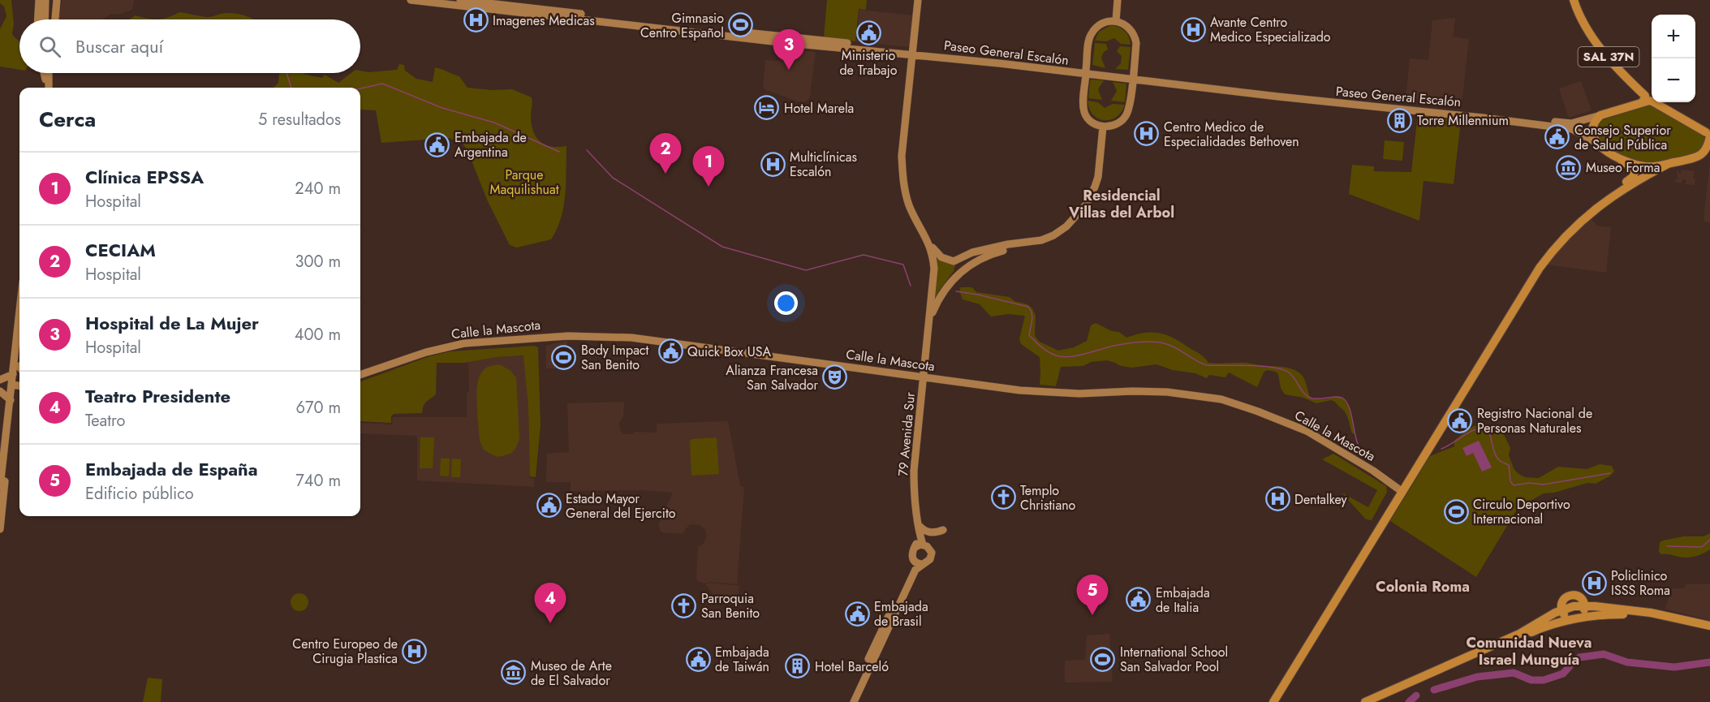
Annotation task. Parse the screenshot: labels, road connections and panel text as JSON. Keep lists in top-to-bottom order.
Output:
{
  "streets": {
    "highway": ["SAL 37N"],
    "main road": ["Paseo General Escalón", "Calle la Mascota", "79 Avenida Sur"]
  },
  "crossings": [
    ["Paseo General Escalón", "79 Avenida Sur"],
    ["Calle la Mascota", "79 Avenida Sur"]
  ],
  "districts": ["Residencial Villas del Arbol", "Colonia Roma", "Comunidad Nueva Israel Munguía"],
  "parks": ["Parque Maquilishuat"],
  "places": {
    "hospital": [
      "Imagenes Medicas",
      "Avante Centro Medico Especializado",
      "Centro Medico de Especialidades Bethoven",
      "Multiclínicas Escalón",
      "Dentalkey",
      "Policlinico ISSS Roma",
      "Centro Europeo de Cirugia Plastica"
    ],
    "sports": [
      "Gimnasio Centro Español",
      "Body Impact San Benito",
      "Circulo Deportivo Internacional",
      "International School San Salvador Pool"
    ],
    "public building": [
      "Ministerio de Trabajo",
      "Consejo Superior de Salud Pública",
      "Embajada de Argentina",
      "Quick Box USA",
      "Registro Nacional de Personas Naturales",
      "Estado Mayor General del Ejercito",
      "Embajada de Italia",
      "Embajada de Brasil",
      "Embajada de Taiwán"
    ],
    "hotel": ["Hotel Marela"],
    "building": ["Torre Millennium", "Hotel Barceló"],
    "museum": ["Museo Forma", "Museo de Arte de El Salvador"],
    "theatre": ["Alianza Francesa San Salvador"],
    "church": ["Templo Christiano", "Parroquia San Benito"]
  },
  "page": {
    "map_buttons": ["+", "−"],
    "search": "Buscar aquí",
    "pins": [
      "3",
      "2",
      "1",
      "5",
      "4"
    ],
    "heading": ["Cerca", "5 resultados"],
    "list": [
      {
        "mark": "1",
        "name": "Clínica EPSSA",
        "note": "Hospital",
        "value": "240 m"
      },
      {
        "mark": "2",
        "name": "CECIAM",
        "note": "Hospital",
        "value": "300 m"
      },
      {
        "mark": "3",
        "name": "Hospital de La Mujer",
        "note": "Hospital",
        "value": "400 m"
      },
      {
        "mark": "4",
        "name": "Teatro Presidente",
        "note": "Teatro",
        "value": "670 m"
      },
      {
        "mark": "5",
        "name": "Embajada de España",
        "note": "Edificio público",
        "value": "740 m"
      }
    ]
  }
}
